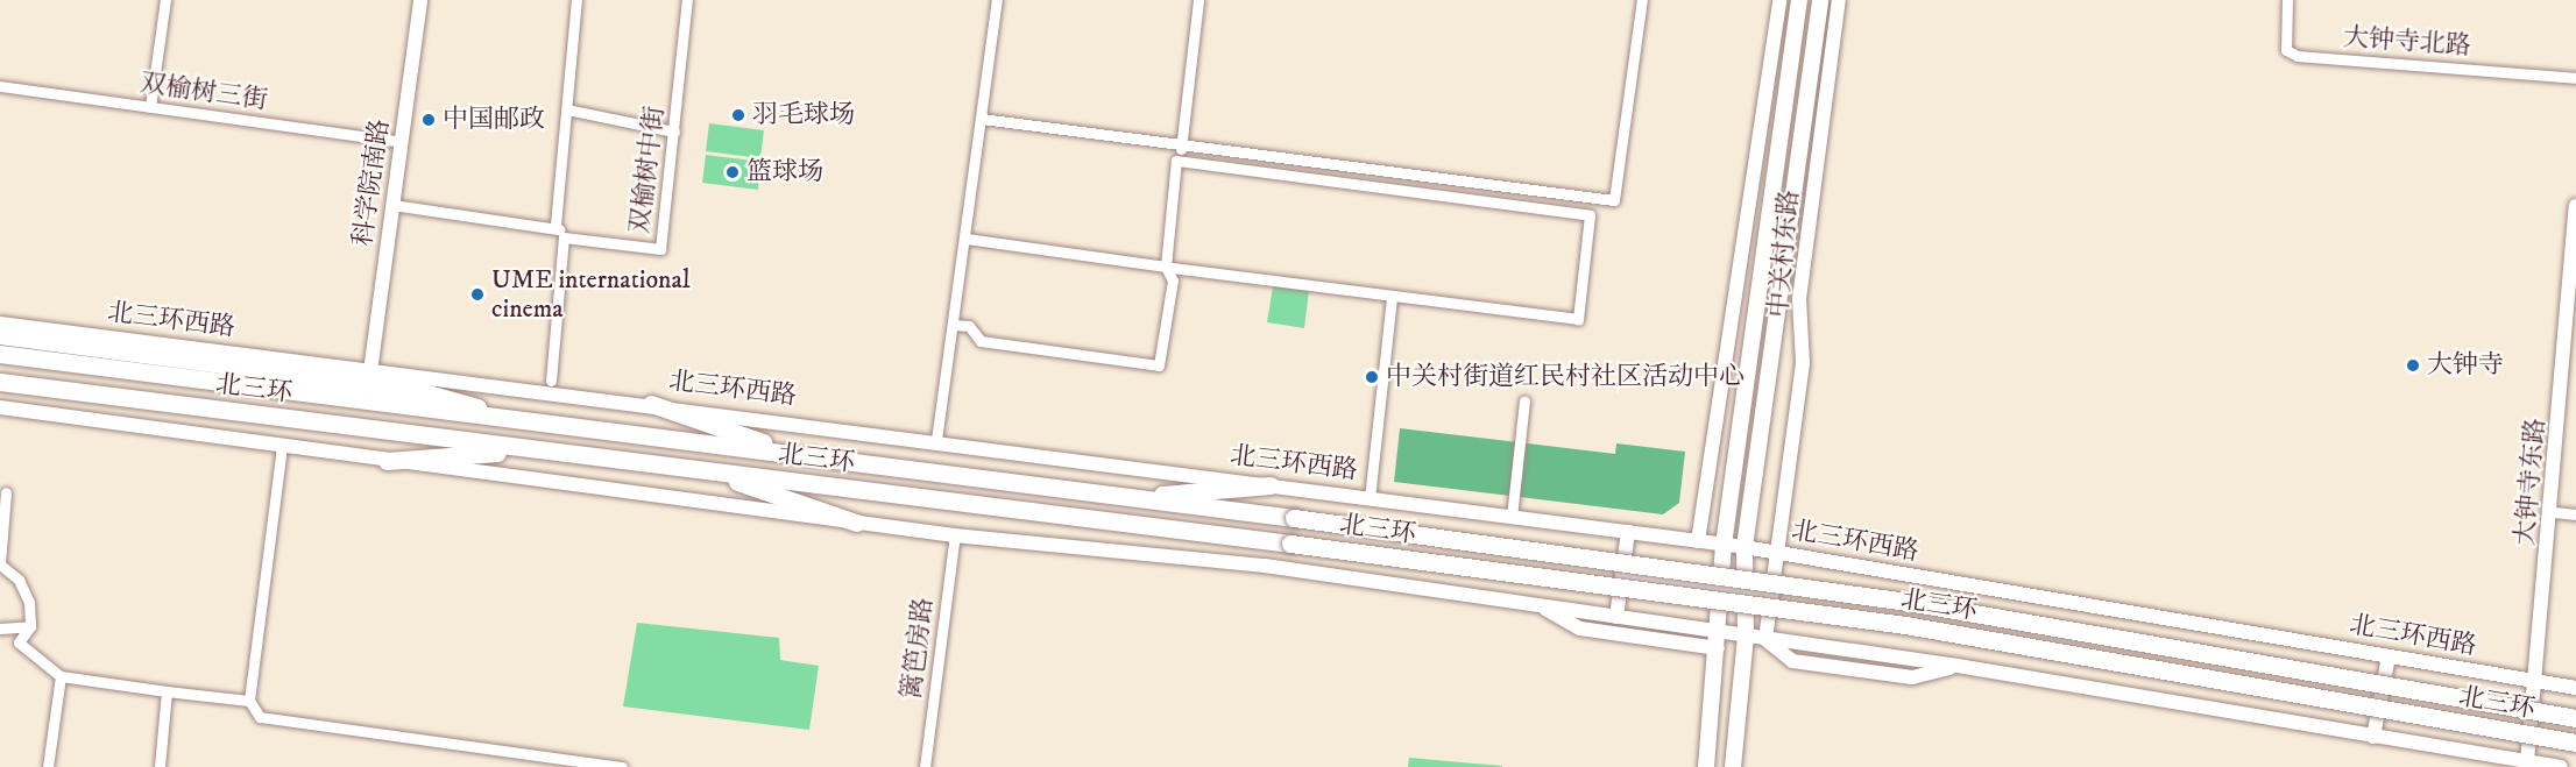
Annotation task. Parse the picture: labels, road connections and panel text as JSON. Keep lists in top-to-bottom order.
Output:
{
  "streets": {
    "highway": ["北三环"],
    "main road": ["中关村东路"],
    "street": [
      "大钟寺北路",
      "双榆树三街",
      "双榆树中街",
      "科学院南路",
      "北三环西路",
      "大钟寺东路",
      "篱笆房路"
    ]
  },
  "crossings": [
    ["双榆树三街", "科学院南路"],
    ["科学院南路", "北三环西路"],
    ["中关村东路", "北三环西路"],
    ["北三环西路", "大钟寺东路"]
  ],
  "places": [
    "羽毛球场",
    "中国邮政",
    "篮球场",
    "UME international cinema",
    "大钟寺",
    "中关村街道红民村社区活动中心"
  ]
}
